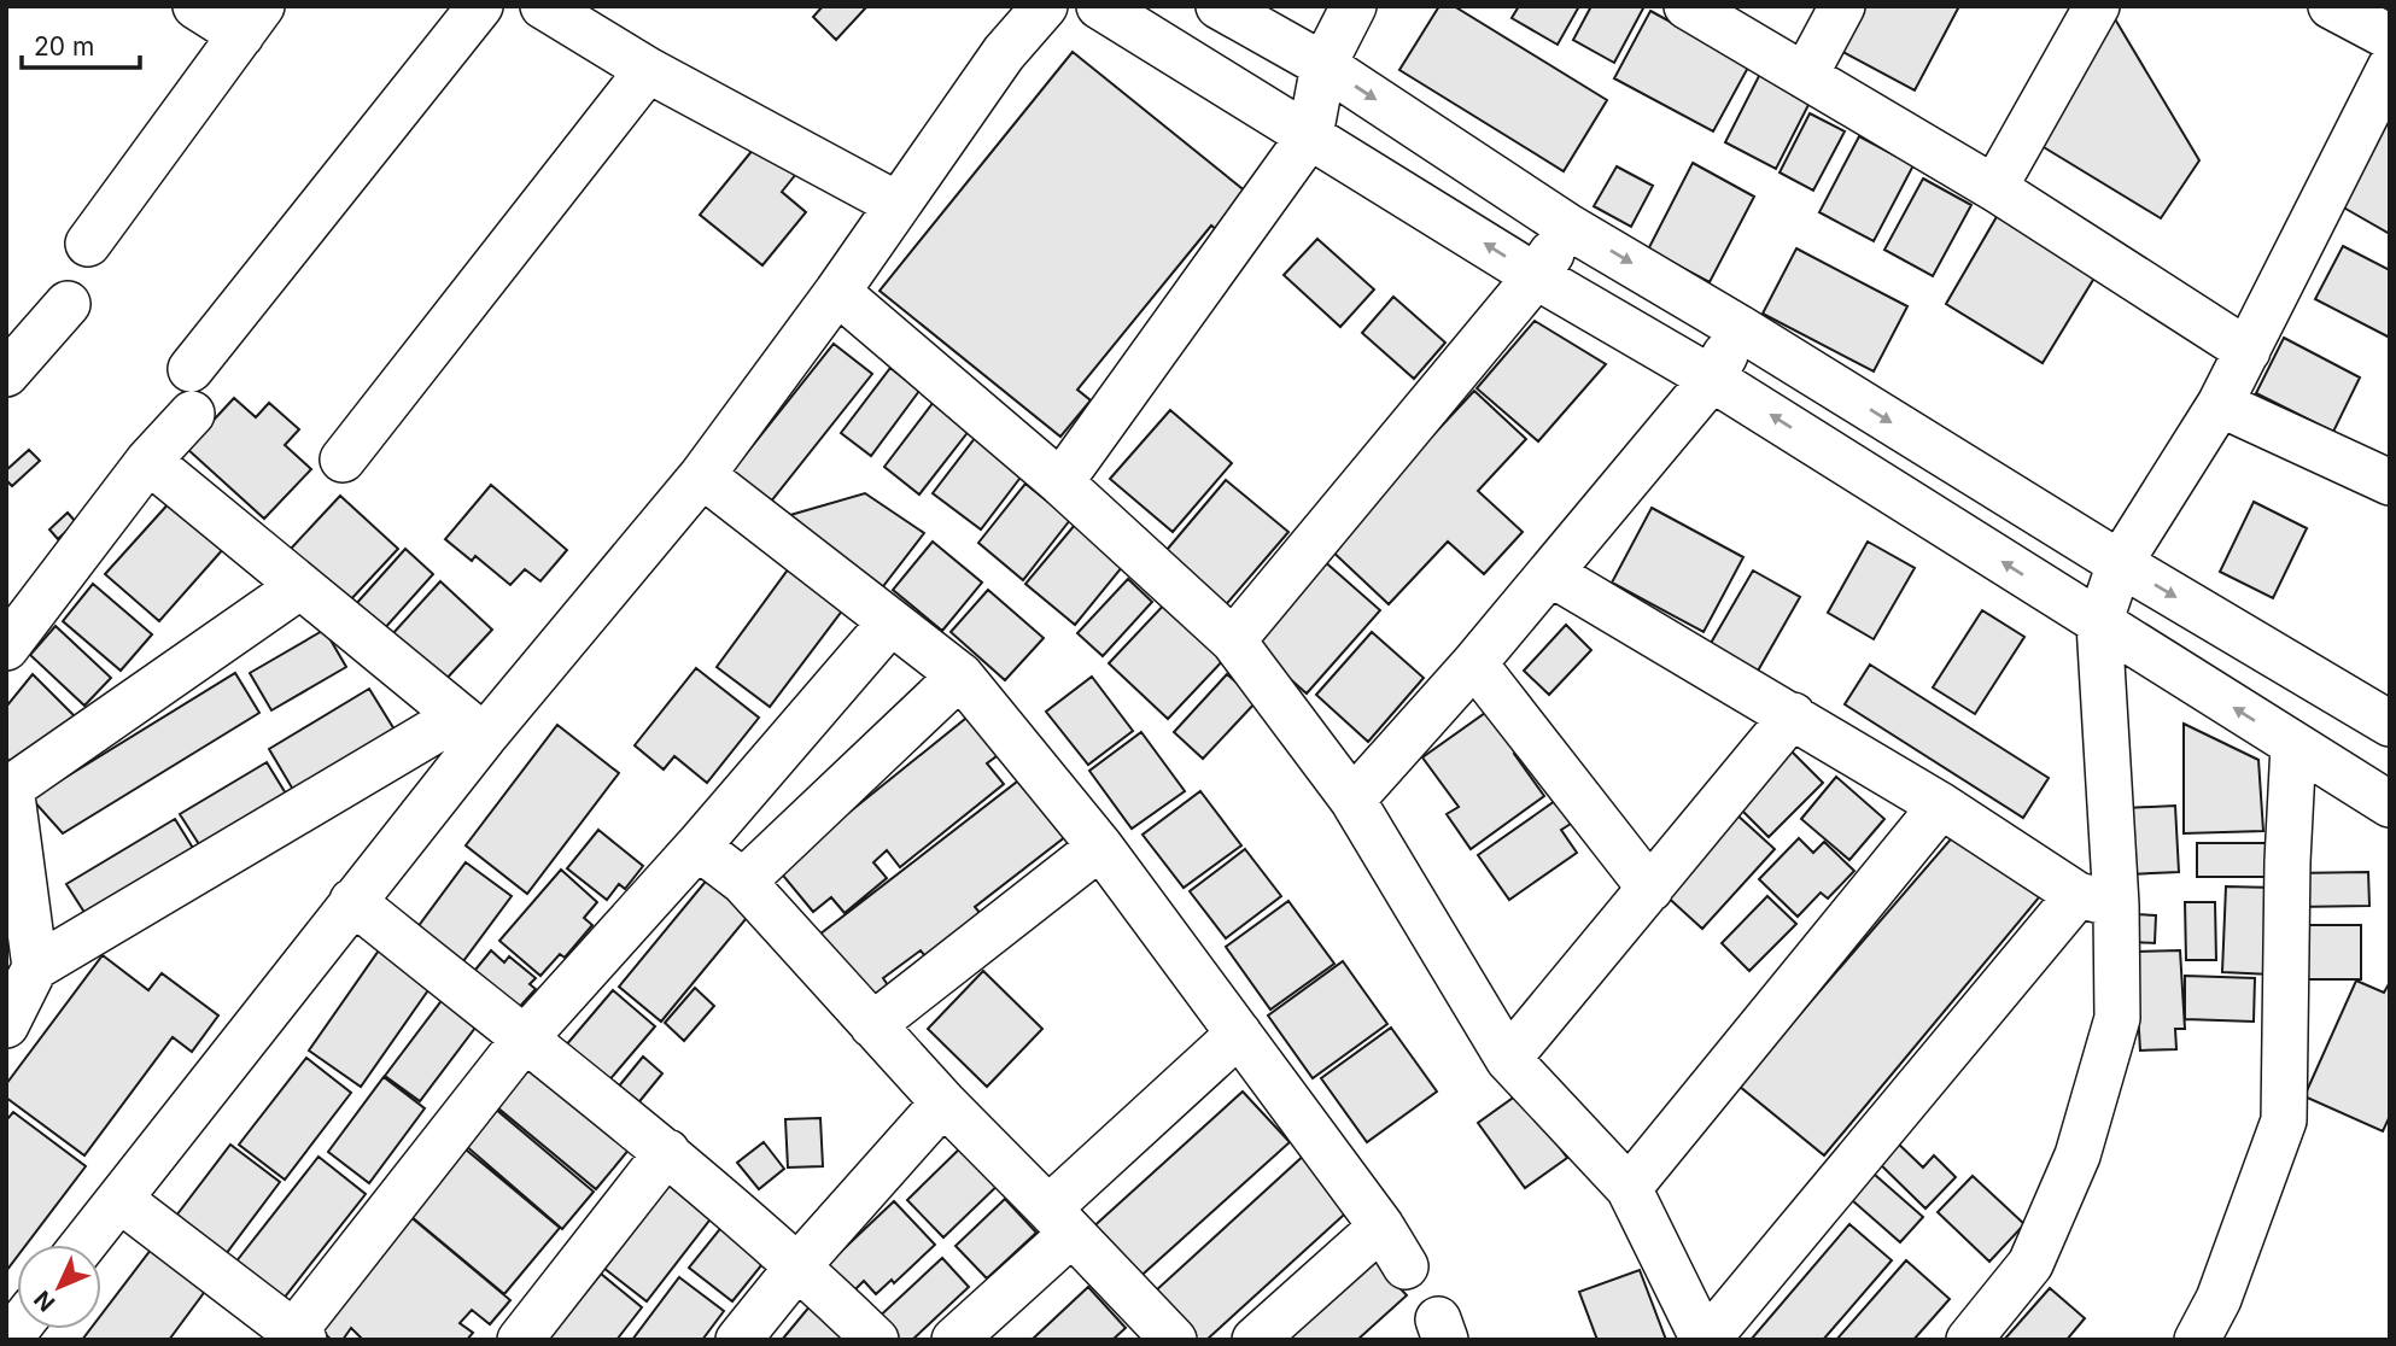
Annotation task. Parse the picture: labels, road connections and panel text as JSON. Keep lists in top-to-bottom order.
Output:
{
  "scale_bar": "20 m",
  "north": "bottom left"
}
